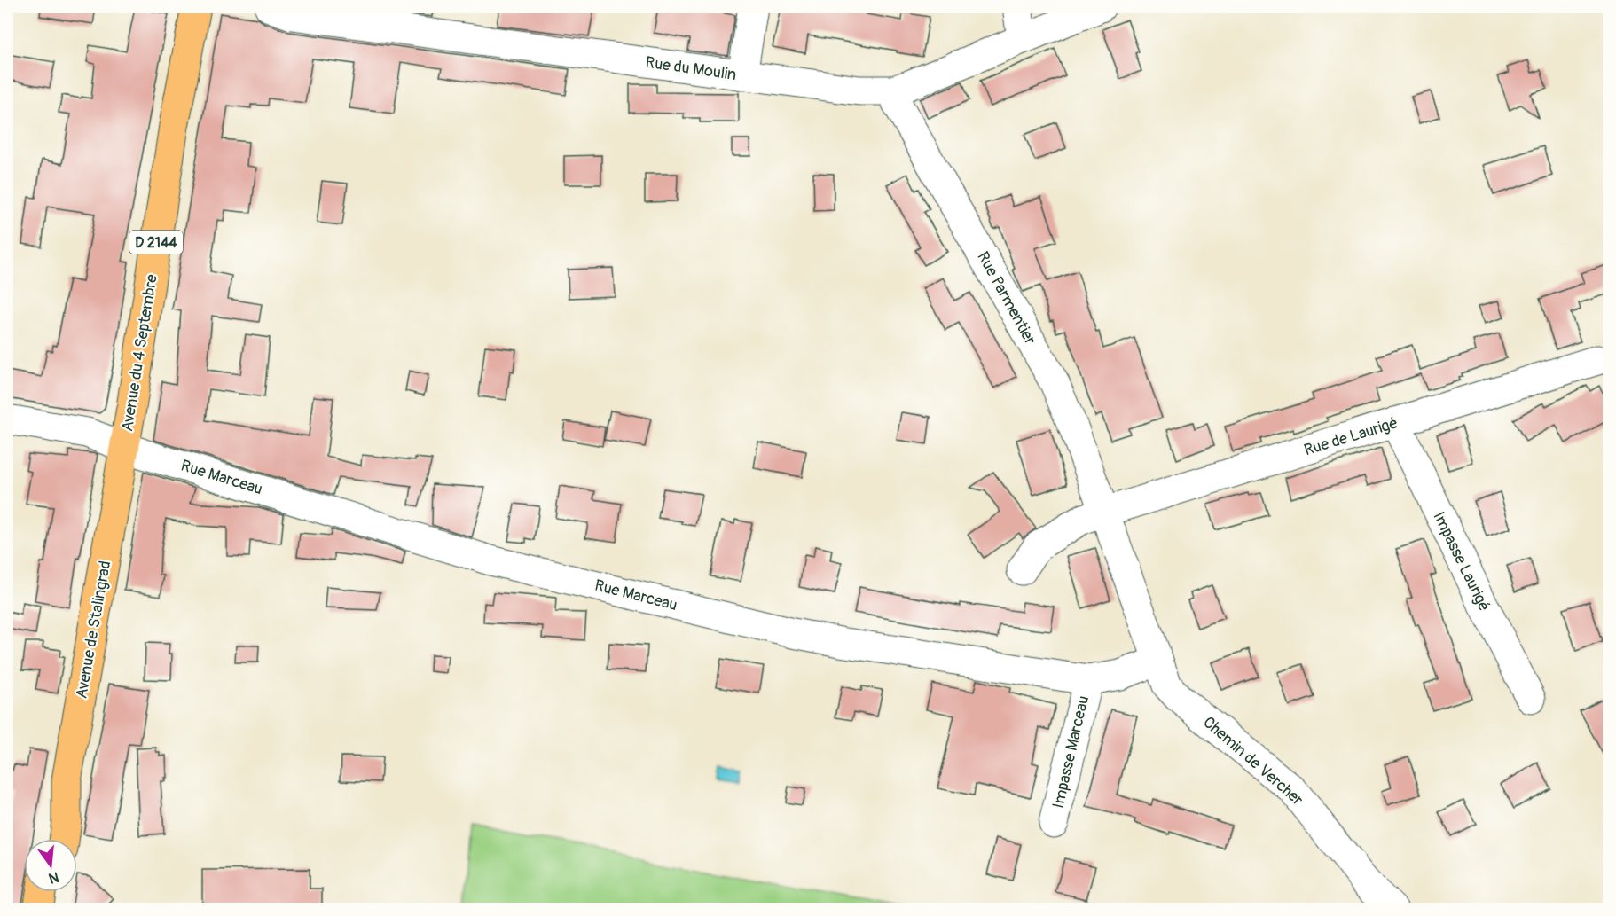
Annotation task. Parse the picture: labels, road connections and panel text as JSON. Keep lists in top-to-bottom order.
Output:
{
  "streets": {
    "main road": ["D 2144", "Avenue du 4 Septembre", "Avenue de Stalingrad"],
    "street": [
      "Rue du Moulin",
      "Rue Parmentier",
      "Rue de Laurigé",
      "Rue Marceau",
      "Impasse Laurigé",
      "Impasse Marceau",
      "Chemin de Vercher"
    ]
  },
  "crossings": [
    ["Rue du Moulin", "Rue Parmentier"],
    ["D 2144", "Avenue de Stalingrad"],
    ["Rue Parmentier", "Rue de Laurigé"],
    ["Rue Parmentier", "Rue Marceau"],
    ["Rue Parmentier", "Chemin de Vercher"],
    ["Avenue du 4 Septembre", "Rue Marceau"],
    ["Avenue du 4 Septembre", "Avenue de Stalingrad"],
    ["Rue de Laurigé", "Impasse Laurigé"],
    ["Rue Marceau", "Impasse Marceau"],
    ["Rue Marceau", "Chemin de Vercher"]
  ],
  "north": "bottom"
}
